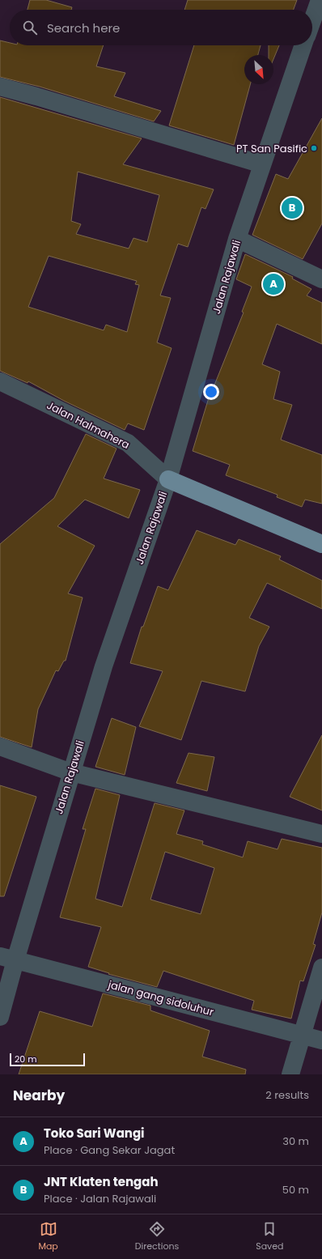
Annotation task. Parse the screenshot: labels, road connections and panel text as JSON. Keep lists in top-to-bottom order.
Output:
{
  "streets": {
    "street": ["Jalan Rajawali", "Jalan Halmahera", "jalan gang sidoluhur"]
  },
  "crossings": [
    ["Jalan Rajawali", "Jalan Halmahera"],
    ["Jalan Rajawali", "jalan gang sidoluhur"]
  ],
  "places": ["PT San Pasific"],
  "scale_bar": "20 m",
  "north": "bottom right",
  "page": {
    "search": "Search here",
    "pins": ["B", "A"],
    "scale": "20 m",
    "heading": ["Nearby", "2 results"],
    "list": [
      {
        "mark": "A",
        "name": "Toko Sari Wangi",
        "note": "Place · Gang Sekar Jagat",
        "value": "30 m"
      },
      {
        "mark": "B",
        "name": "JNT Klaten tengah",
        "note": "Place · Jalan Rajawali",
        "value": "50 m"
      }
    ],
    "nav": ["Map", "Directions", "Saved"]
  }
}
